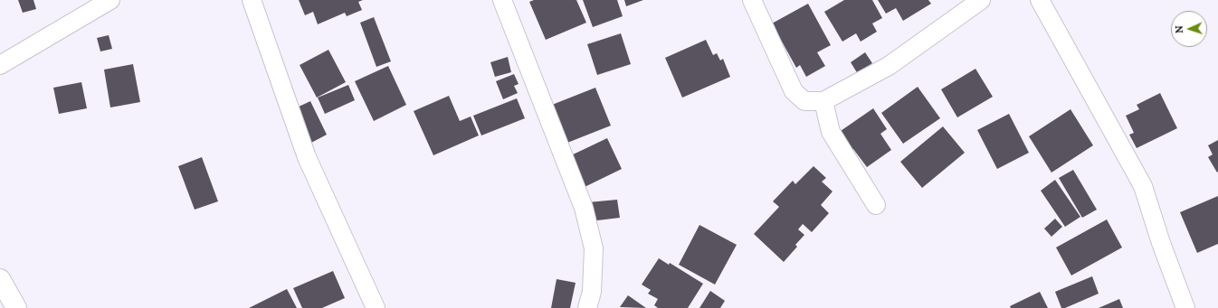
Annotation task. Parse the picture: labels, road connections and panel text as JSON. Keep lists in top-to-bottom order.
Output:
{
  "north": "left"
}
